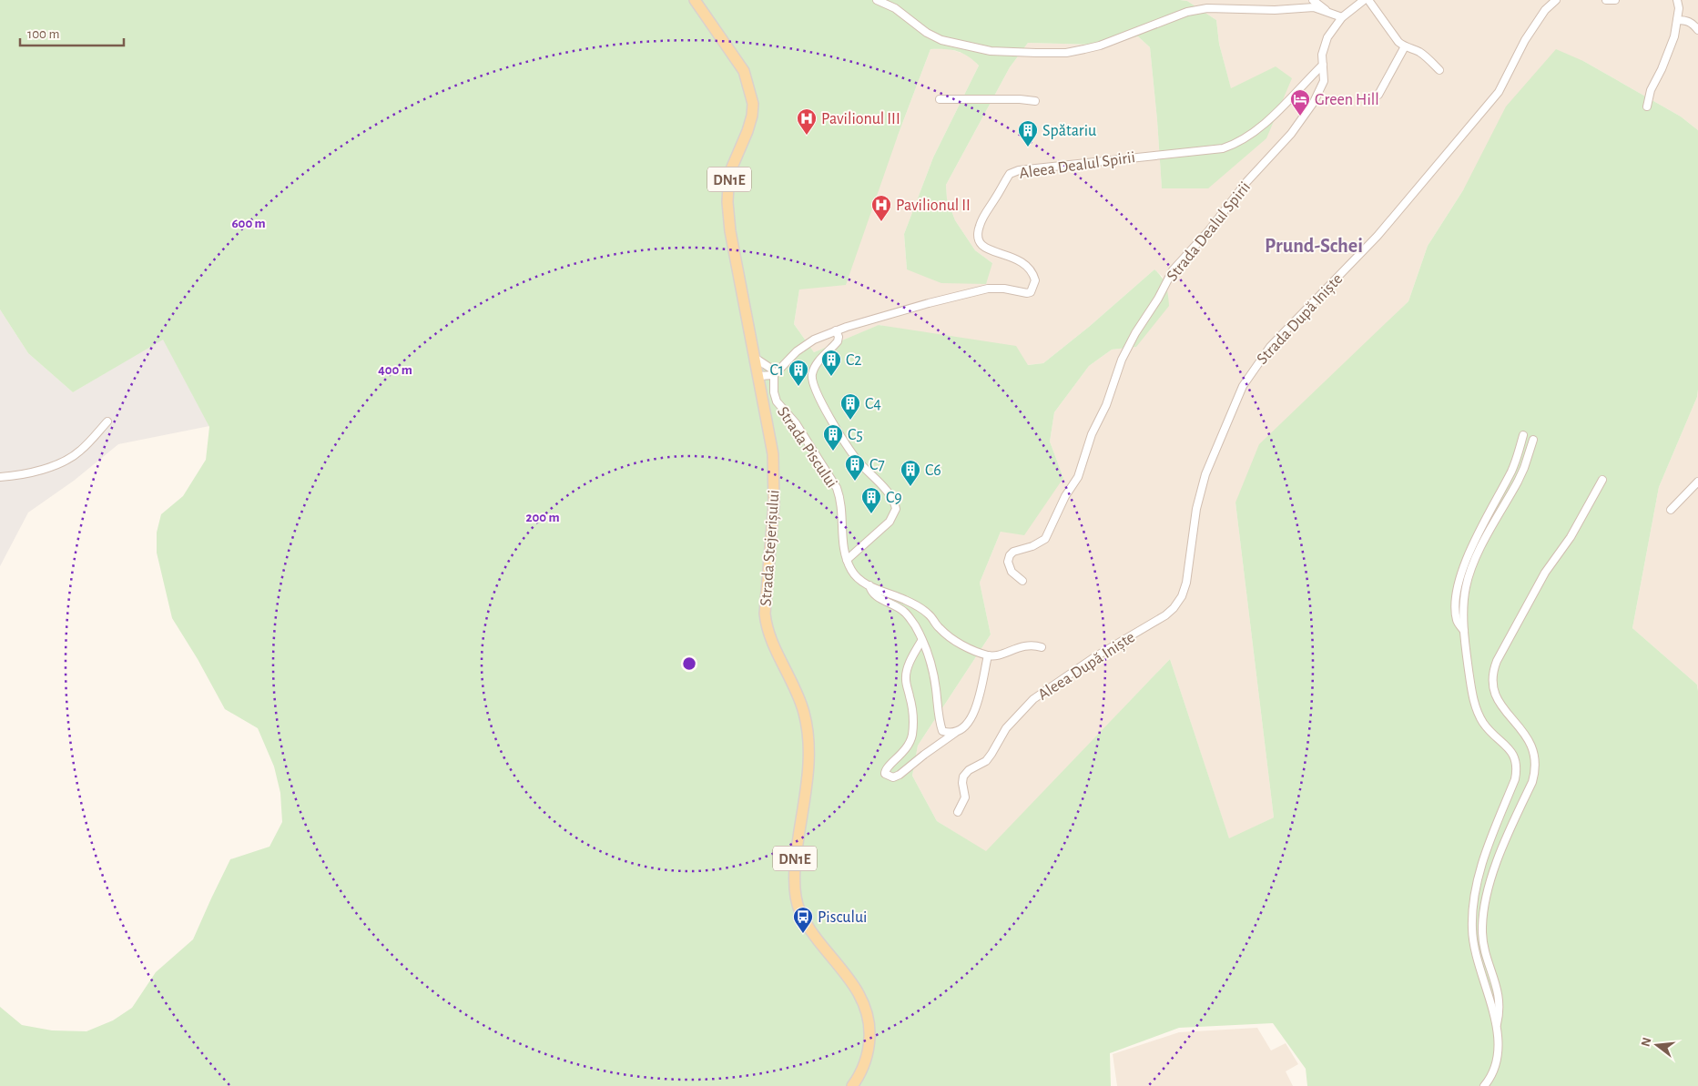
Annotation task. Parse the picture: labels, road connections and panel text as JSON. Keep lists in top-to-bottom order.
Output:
{
  "streets": {
    "main road": ["DN1E", "Strada Stejerișului"],
    "street": [
      "Aleea Dealul Spirii",
      "Strada Dealul Spirii",
      "Strada După Iniște",
      "Strada Piscului",
      "Aleea După Iniște"
    ]
  },
  "crossings": [
    ["Aleea Dealul Spirii", "Strada Dealul Spirii"],
    ["Aleea Dealul Spirii", "Strada Piscului"],
    ["Strada După Iniște", "Aleea După Iniște"]
  ],
  "districts": ["Prund-Schei"],
  "places": {
    "hotel": ["Green Hill"],
    "hospital": ["Pavilionul III", "Pavilionul II"],
    "building": [
      "Spătariu",
      "C2",
      "C1",
      "C4",
      "C5",
      "C7",
      "C6",
      "C9"
    ],
    "bus stop": ["Piscului"]
  },
  "scale_bar": "100 m",
  "north": "left",
  "rings": ["600 m", "400 m", "200 m"]
}
